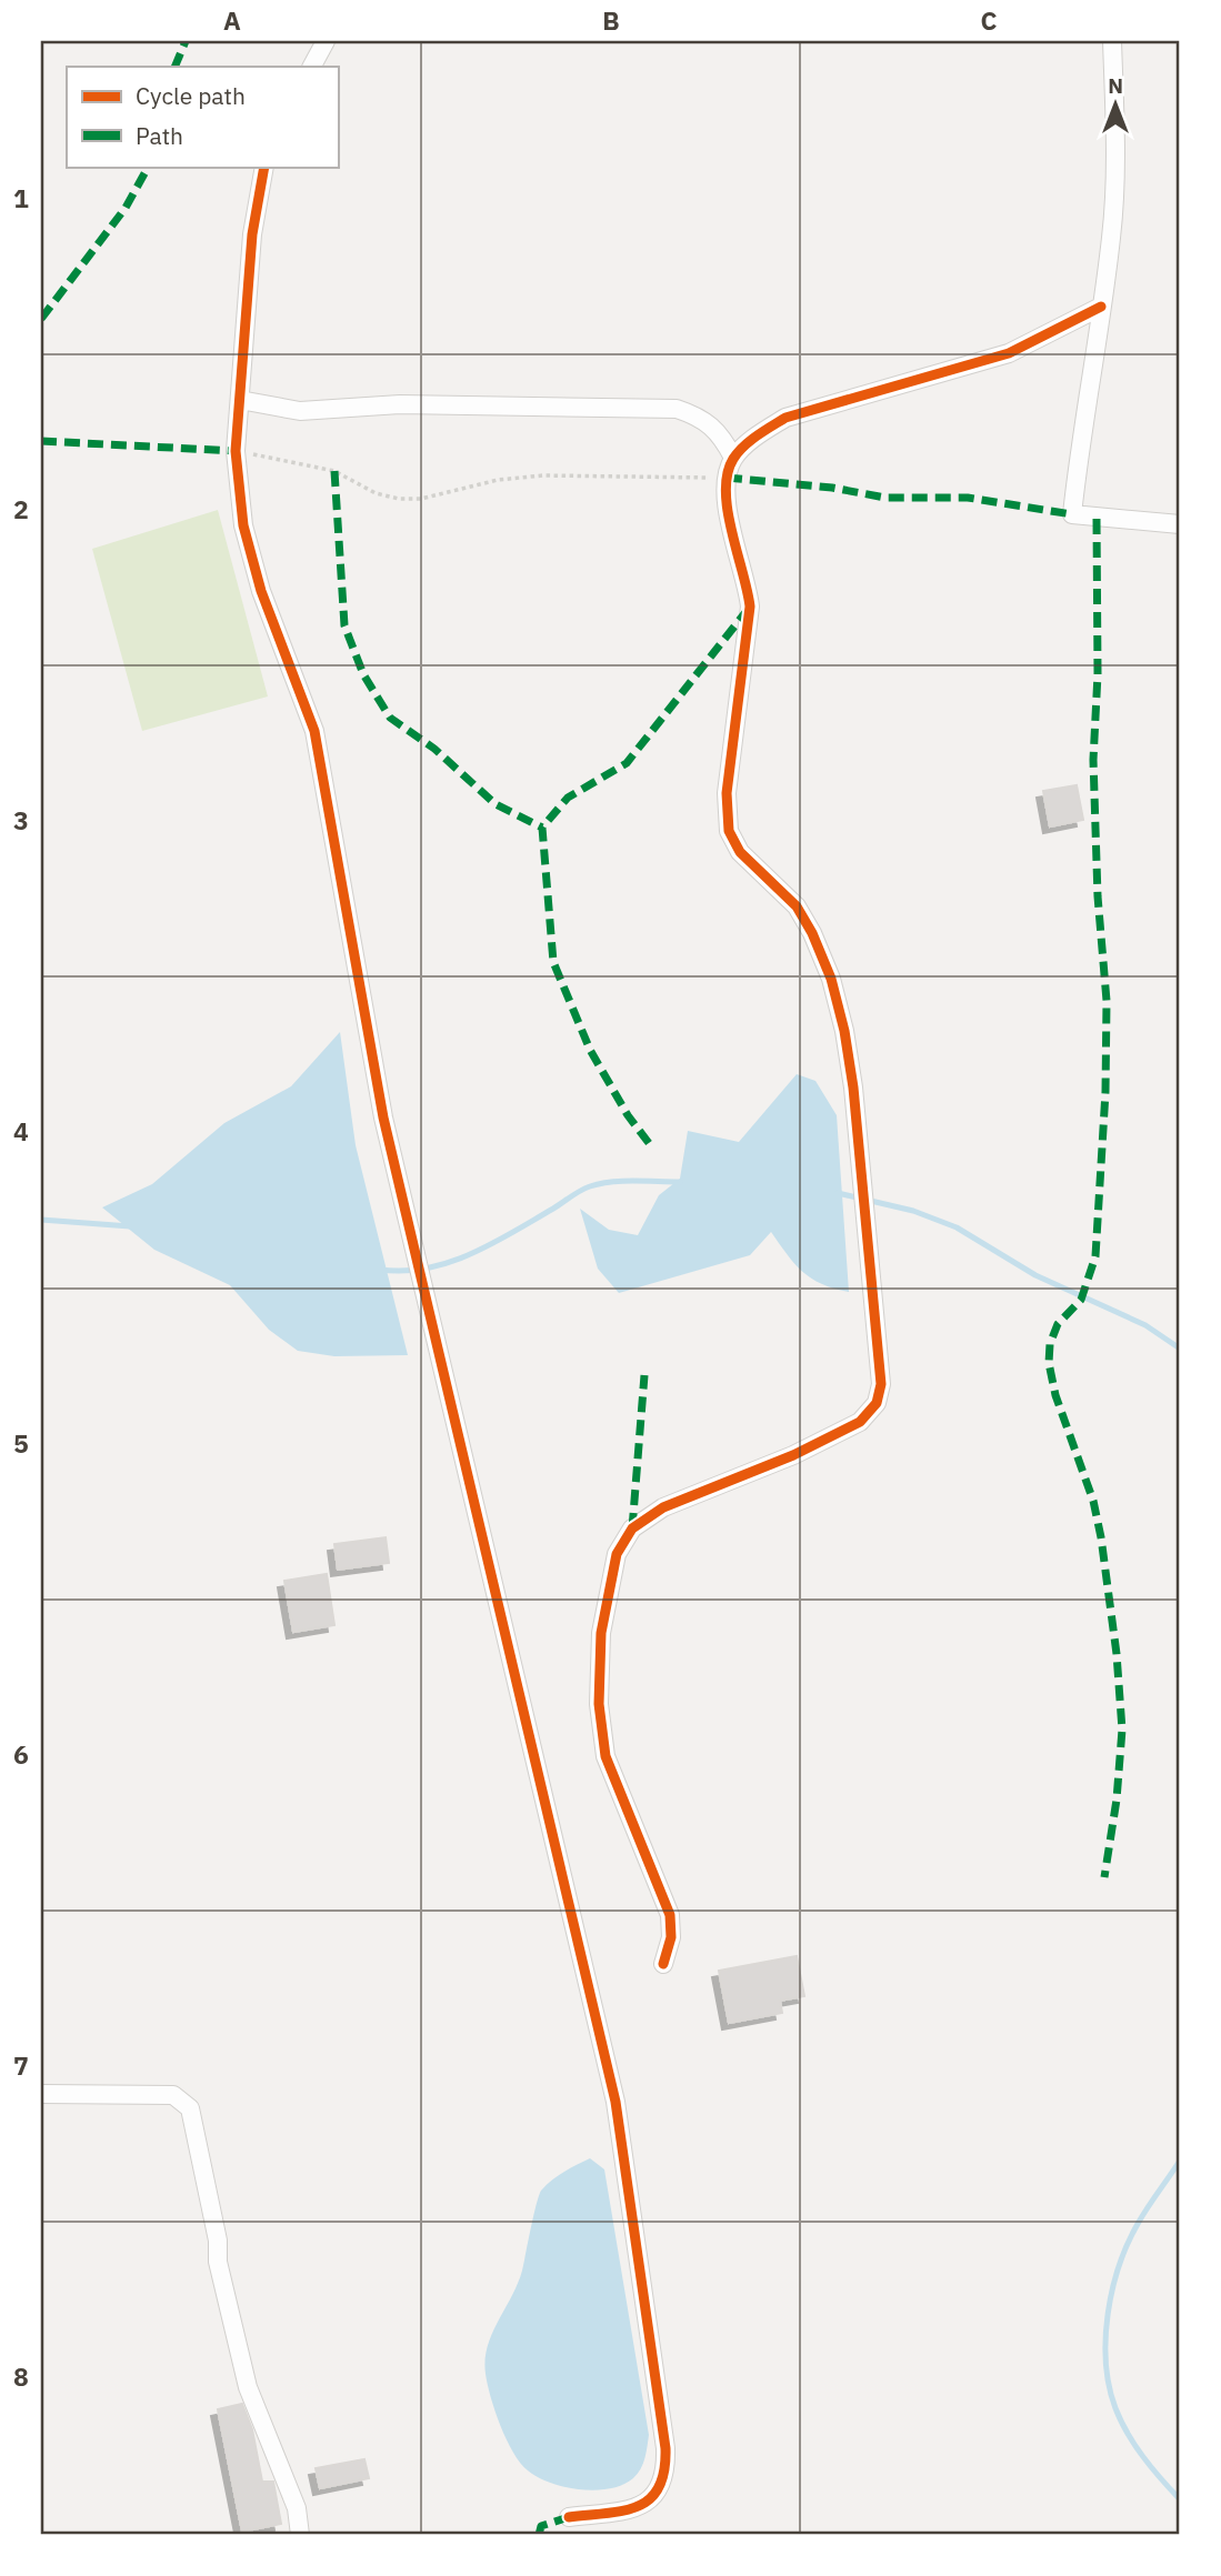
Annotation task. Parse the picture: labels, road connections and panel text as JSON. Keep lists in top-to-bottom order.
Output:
{
  "legend": ["Cycle path", "Path"],
  "north": "top",
  "grid": {
    "columns": ["A", "B", "C"],
    "rows": [
      "1",
      "2",
      "3",
      "4",
      "5",
      "6",
      "7",
      "8"
    ]
  }
}
